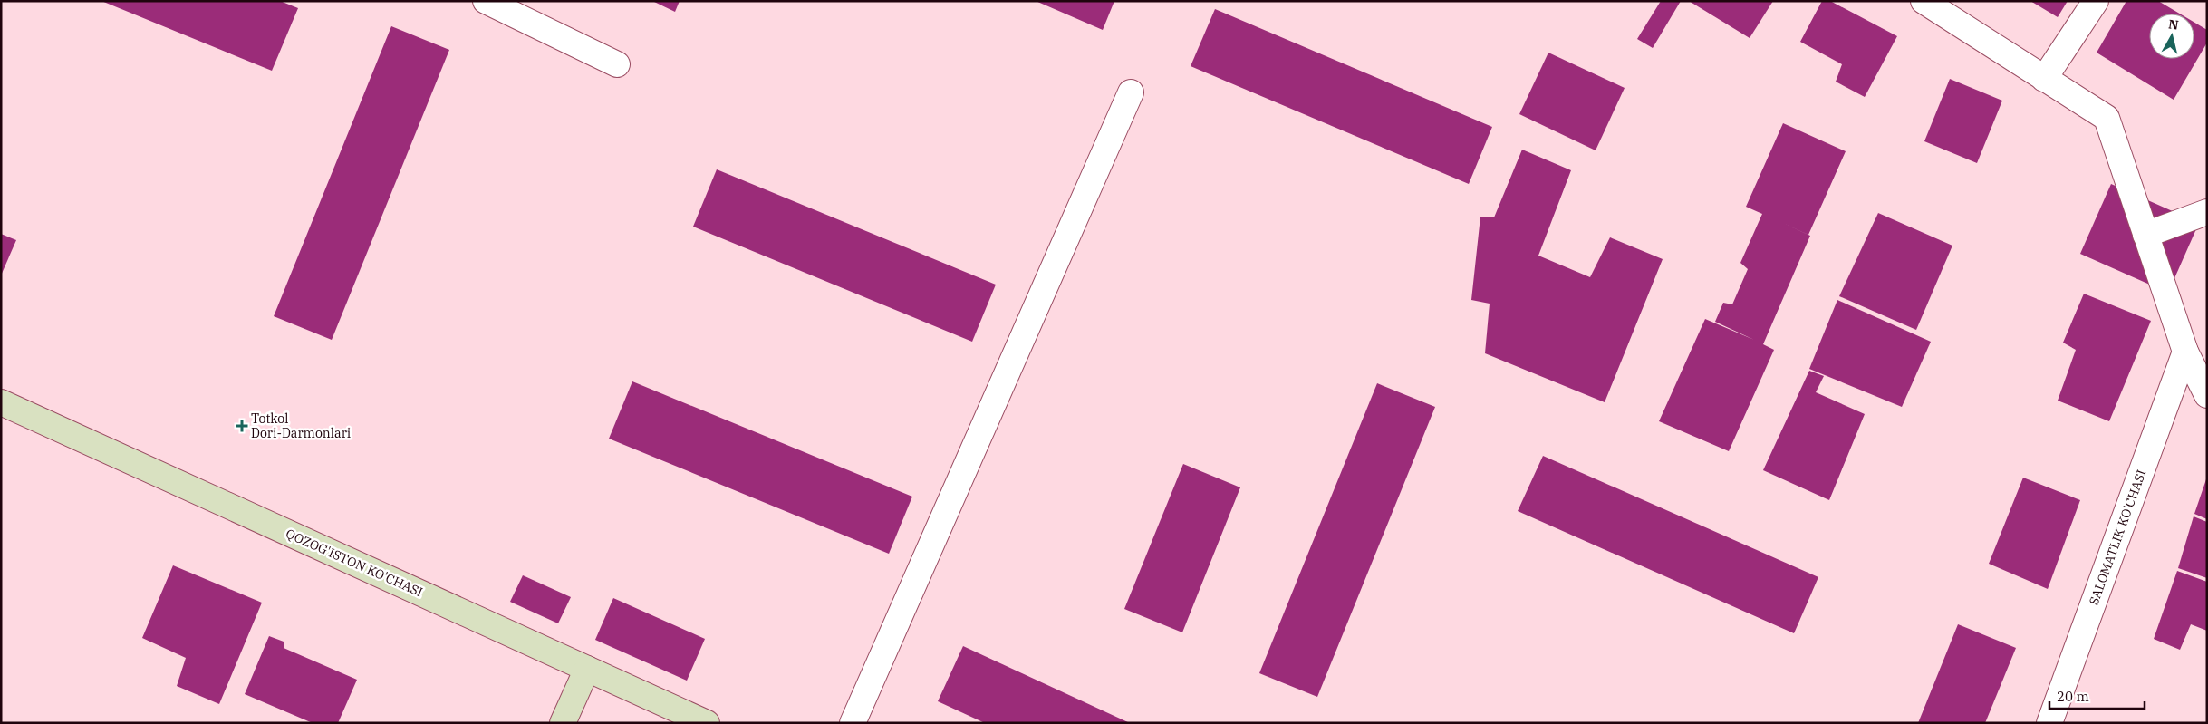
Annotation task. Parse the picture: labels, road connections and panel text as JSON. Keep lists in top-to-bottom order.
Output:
{
  "streets": {
    "street": ["SALOMATLIK KO'CHASI", "QOZOG'ISTON KO'CHASI"]
  },
  "places": {
    "health": ["Totkol Dori-Darmonlari"]
  },
  "scale_bar": "20 m",
  "north": "top"
}
